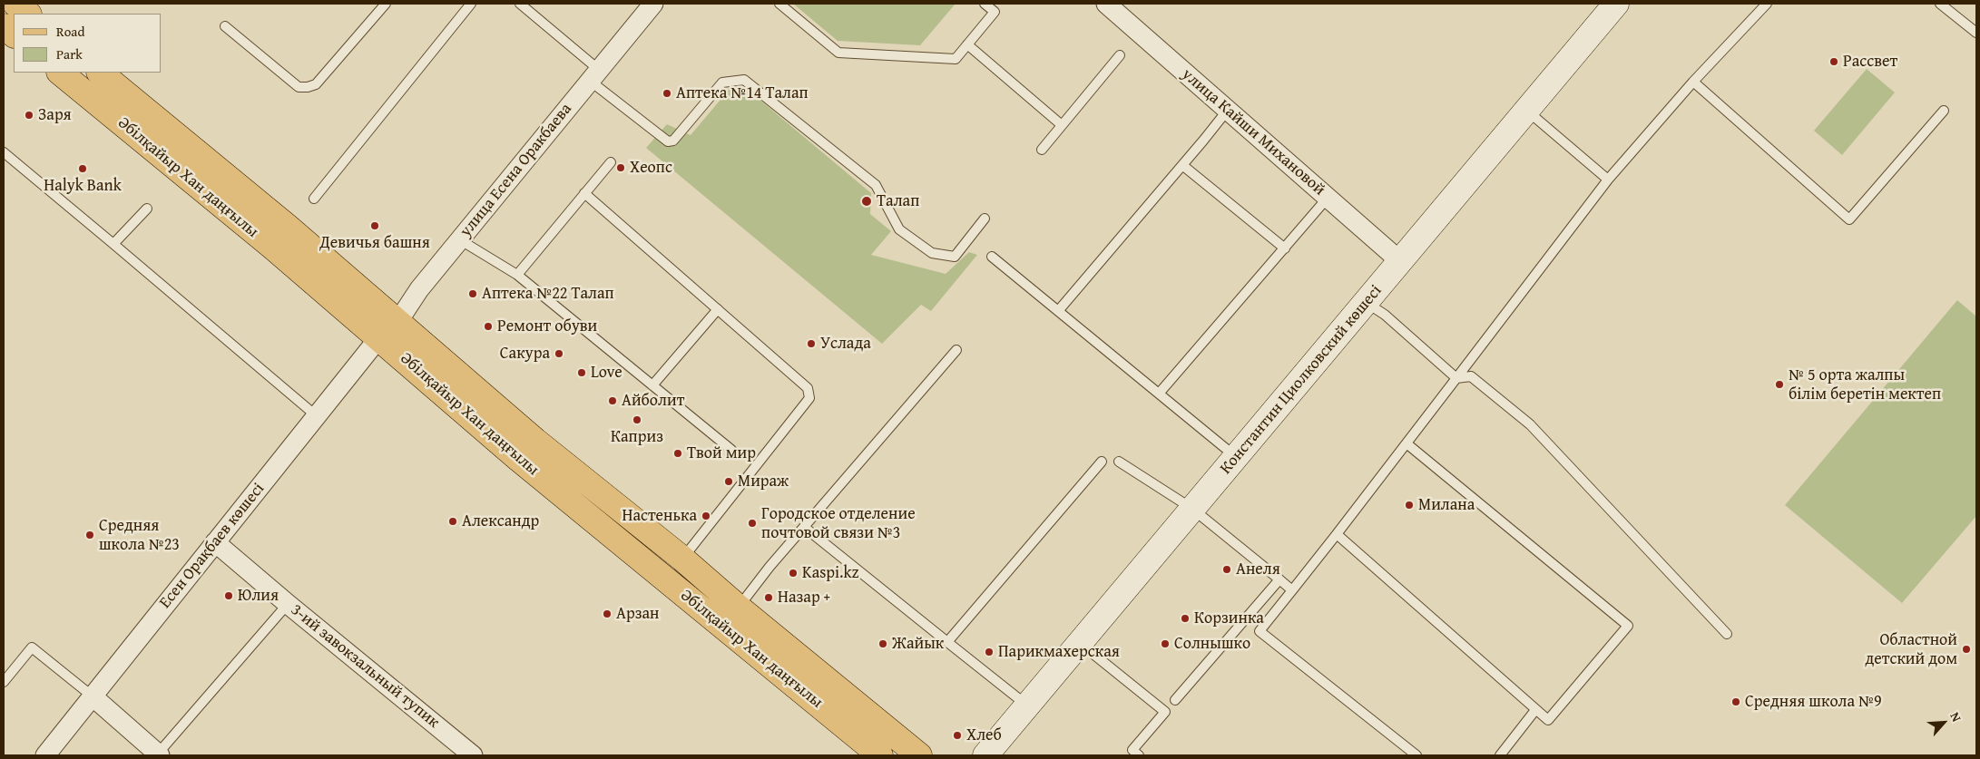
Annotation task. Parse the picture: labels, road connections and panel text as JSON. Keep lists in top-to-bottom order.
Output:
{
  "streets": {
    "main road": ["Әбілқайыр Хан даңғылы"],
    "street": [
      "улица Кайши Михановой",
      "улица Есена Оракбаева",
      "Константин Циолковский көшесі",
      "Есен Орақбаев көшесі",
      "3-ий завокзальный тупик"
    ]
  },
  "crossings": [
    ["улица Кайши Михановой", "Константин Циолковский көшесі"],
    ["улица Есена Оракбаева", "Әбілқайыр Хан даңғылы"],
    ["улица Есена Оракбаева", "Есен Орақбаев көшесі"],
    ["Әбілқайыр Хан даңғылы", "Есен Орақбаев көшесі"],
    ["Есен Орақбаев көшесі", "3-ий завокзальный тупик"]
  ],
  "places": [
    "Рассвет",
    "Аптека №14 Талап",
    "Заря",
    "Хеопс",
    "Halyk Bank",
    "Талап",
    "Девичья башня",
    "Аптека №22 Талап",
    "Ремонт обуви",
    "Услада",
    "Сакура",
    "Love",
    "№ 5 орта жалпы білім беретін мектеп",
    "Айболит",
    "Каприз",
    "Твой мир",
    "Мираж",
    "Милана",
    "Настенька",
    "Александр",
    "Городское отделение почтовой связи №3",
    "Средняя школа №23",
    "Анеля",
    "Kaspi.kz",
    "Юлия",
    "Назар +",
    "Арзан",
    "Корзинка",
    "Жайык",
    "Солнышко",
    "Областной детский дом",
    "Парикмахерская",
    "Средняя школа №9",
    "Хлеб"
  ],
  "legend": ["Road", "Park"],
  "north": "top right"
}
